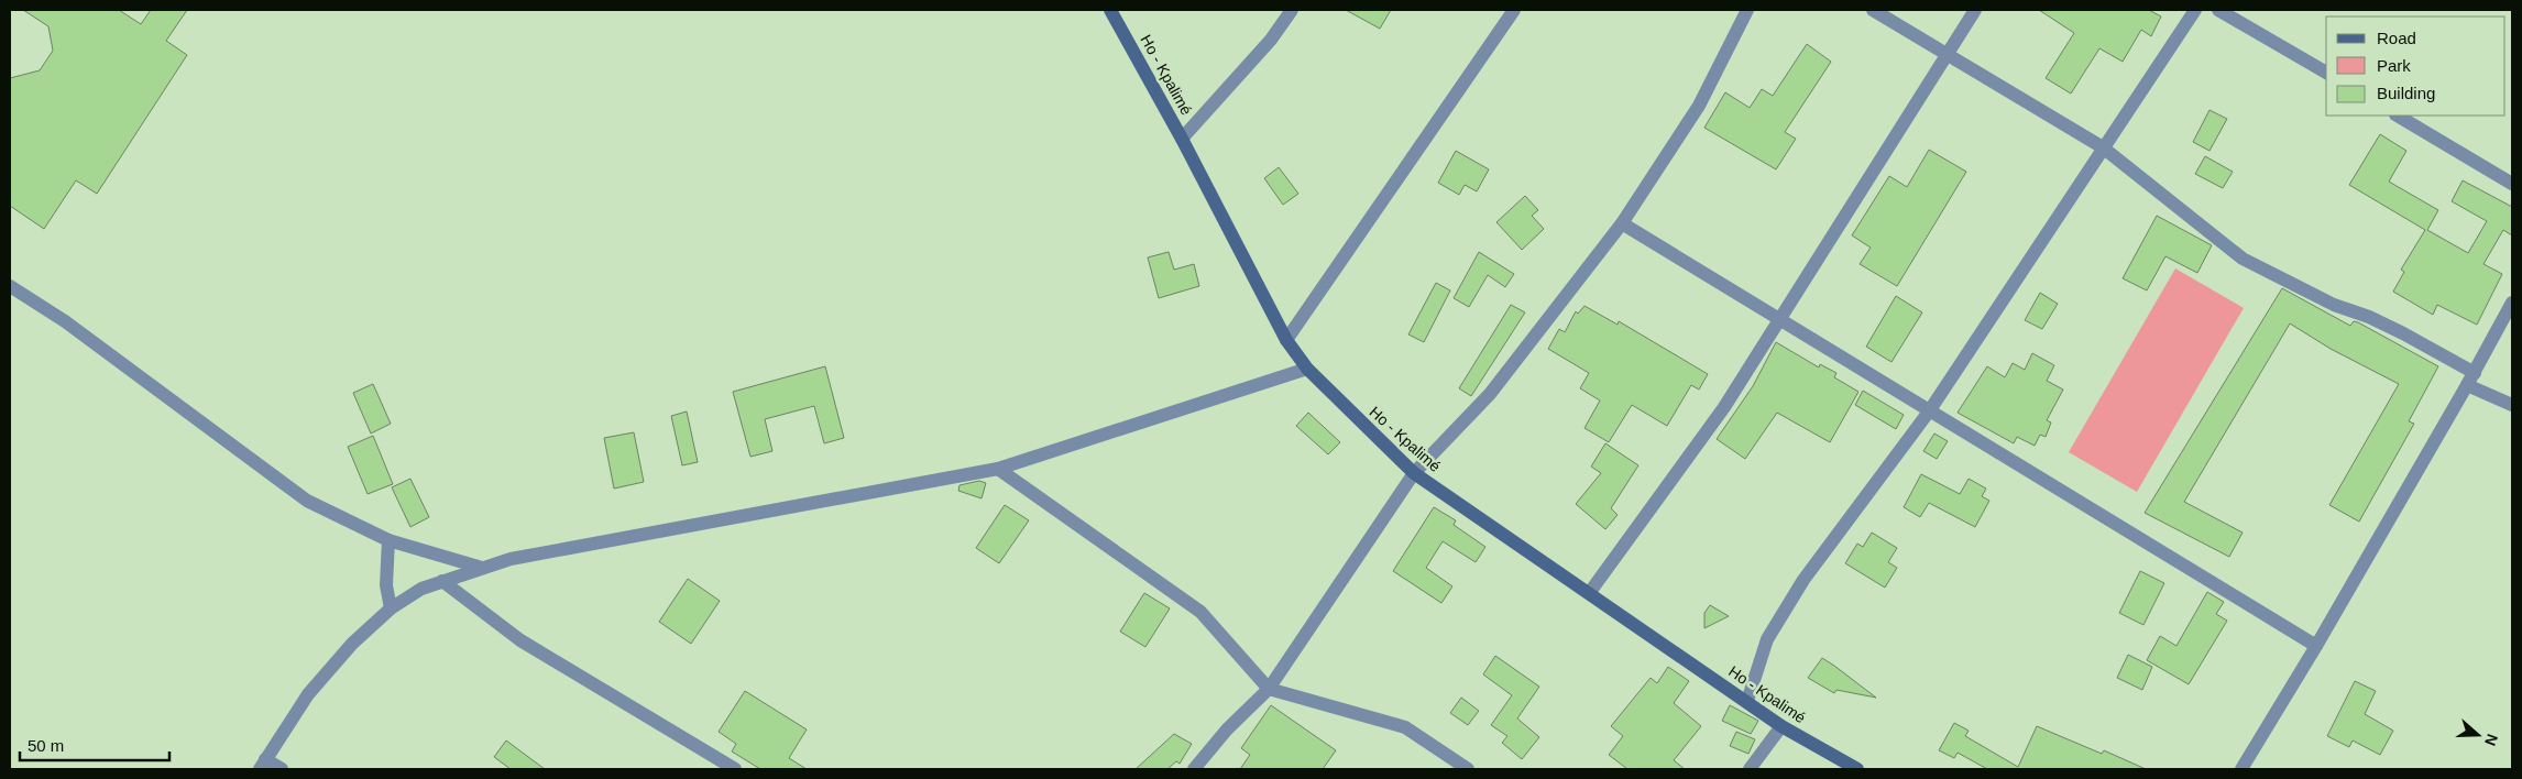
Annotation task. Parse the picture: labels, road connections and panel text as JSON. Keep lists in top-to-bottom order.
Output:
{
  "streets": {
    "main road": ["Ho - Kpalimé"]
  },
  "legend": ["Road", "Park", "Building"],
  "scale_bar": "50 m",
  "north": "right"
}
